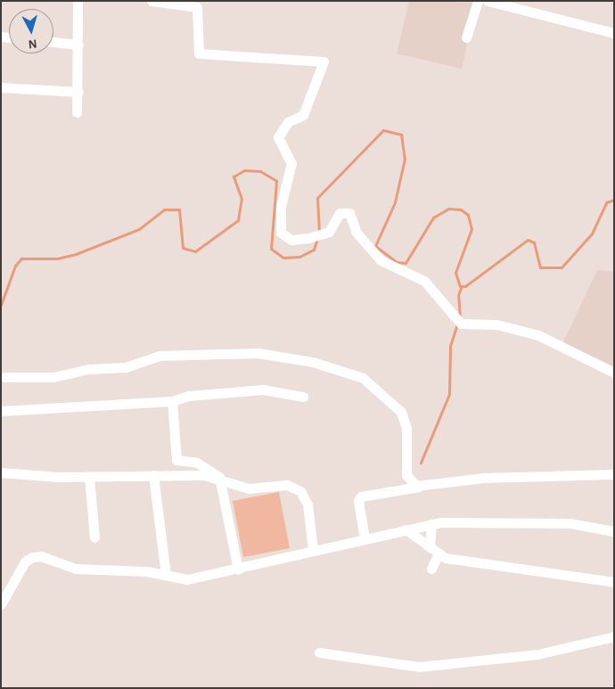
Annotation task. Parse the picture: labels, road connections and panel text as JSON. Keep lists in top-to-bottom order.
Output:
{
  "north": "bottom"
}
